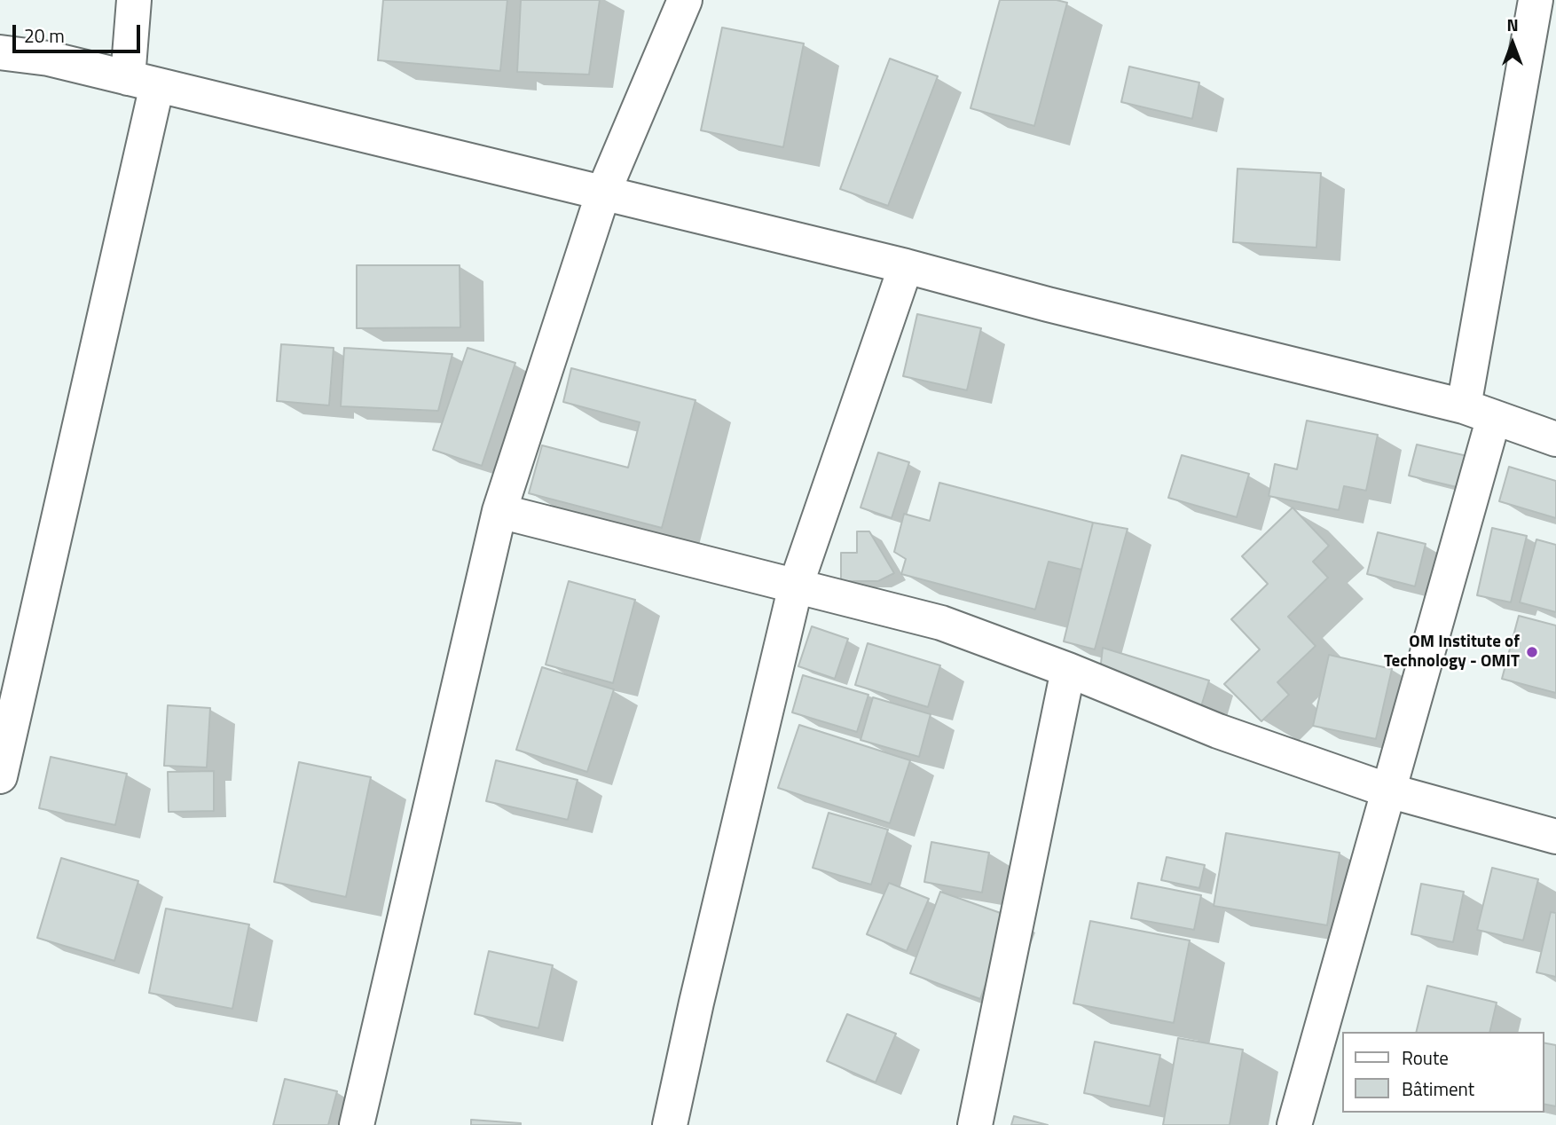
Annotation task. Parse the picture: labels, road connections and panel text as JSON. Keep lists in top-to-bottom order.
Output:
{
  "places": ["OM Institute of Technology - OMIT"],
  "legend": ["Route", "Bâtiment"],
  "scale_bar": "20 m",
  "north": "top"
}
